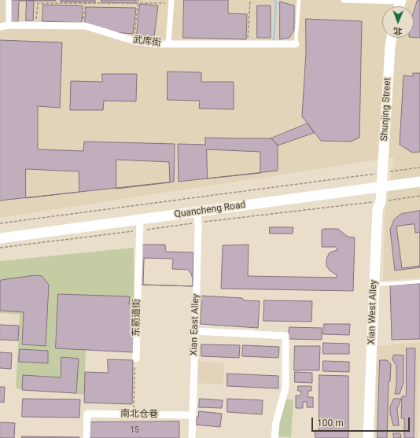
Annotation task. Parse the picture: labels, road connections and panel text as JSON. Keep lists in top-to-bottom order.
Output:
{
  "streets": {
    "main road": ["Shunjing Street", "Quancheng Road", "Xian West Alley"],
    "street": [
      "武库街",
      "东箭道街",
      "Xian East Alley",
      "南北仓巷"
    ]
  },
  "crossings": [
    ["Shunjing Street", "Quancheng Road"],
    ["Shunjing Street", "Xian West Alley"],
    ["Quancheng Road", "Xian West Alley"],
    ["Quancheng Road", "东箭道街"],
    ["Quancheng Road", "Xian East Alley"],
    ["Xian East Alley", "南北仓巷"]
  ],
  "house_numbers": ["15"],
  "scale_bar": "100 m",
  "north": "bottom"
}
